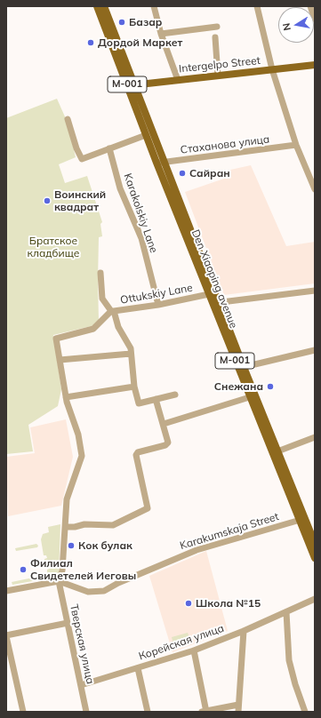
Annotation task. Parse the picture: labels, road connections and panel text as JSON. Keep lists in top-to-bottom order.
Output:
{
  "streets": {
    "main road": ["Intergelpo Street", "M-001", "Den Xiaoping avenue"],
    "street": [
      "Стаханова улица",
      "Karakolskiy Lane",
      "Ottukskiy Lane",
      "Karakumskaja Street",
      "Корейская улица",
      "Тверская улица"
    ]
  },
  "crossings": [
    ["Intergelpo Street", "Den Xiaoping avenue"],
    ["Стаханова улица", "Den Xiaoping avenue"],
    ["Karakolskiy Lane", "Ottukskiy Lane"],
    ["Den Xiaoping avenue", "Ottukskiy Lane"],
    ["Den Xiaoping avenue", "Karakumskaja Street"],
    ["Karakumskaja Street", "Тверская улица"],
    ["Корейская улица", "Тверская улица"]
  ],
  "parks": ["Братское кладбище"],
  "places": [
    "Базар",
    "Дордой Маркет",
    "Сайран",
    "Воинский квадрат",
    "Снежана",
    "Кок булак",
    "Филиал Свидетелей Иеговы",
    "Школа №15"
  ],
  "north": "left"
}
